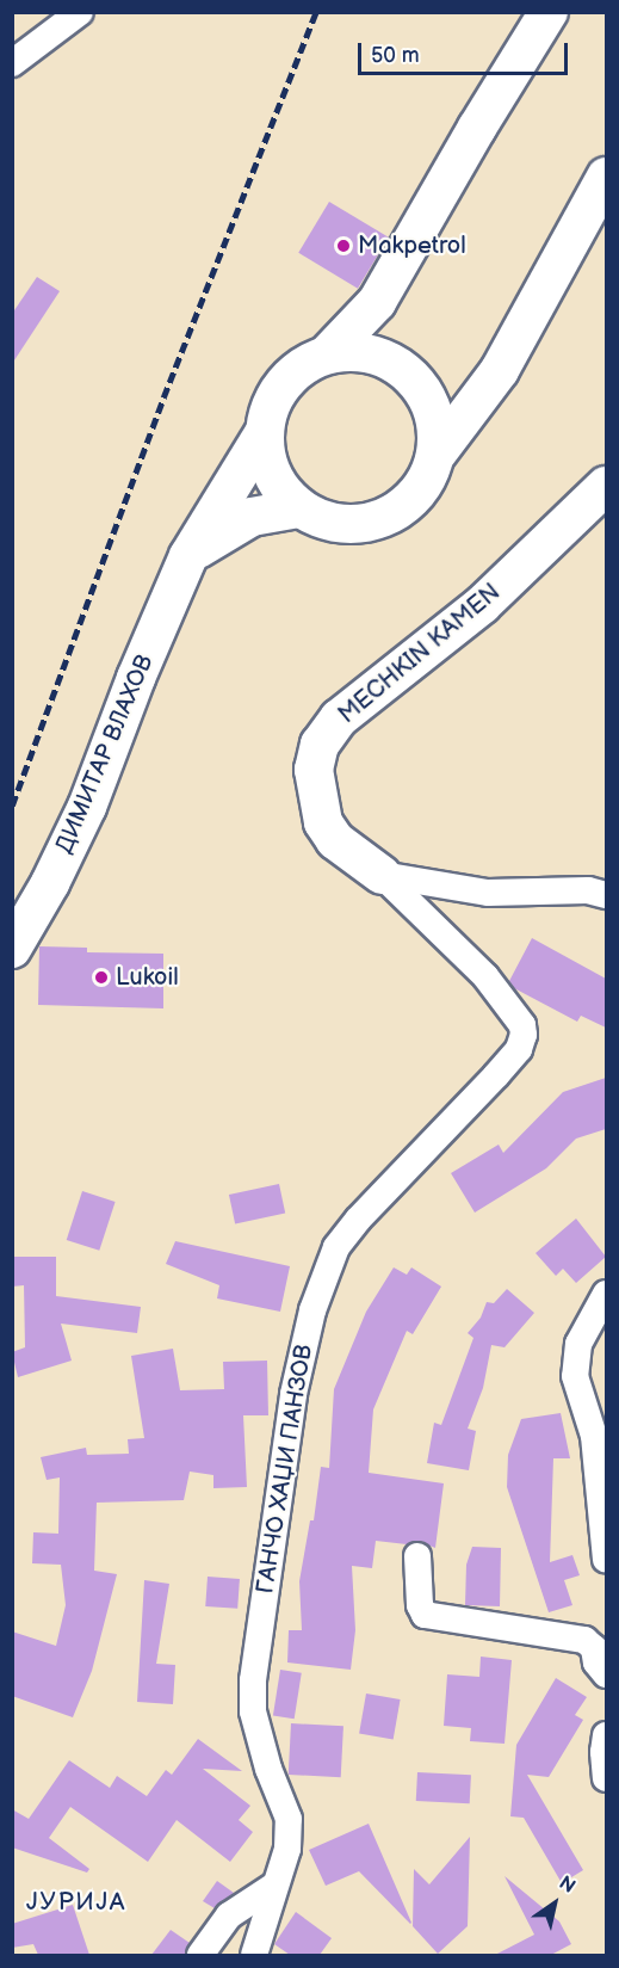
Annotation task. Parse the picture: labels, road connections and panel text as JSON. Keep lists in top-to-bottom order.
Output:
{
  "streets": {
    "main road": ["MECHKIN KAMEN", "ДИМИТАР ВЛАХОВ"],
    "street": ["ГАНЧО ХАЏИ ПАНЗОВ"]
  },
  "crossings": [
    ["MECHKIN KAMEN", "ГАНЧО ХАЏИ ПАНЗОВ"]
  ],
  "districts": ["ЈУРИЈА"],
  "places": ["Makpetrol", "Lukoil"],
  "scale_bar": "50 m",
  "north": "top right"
}
